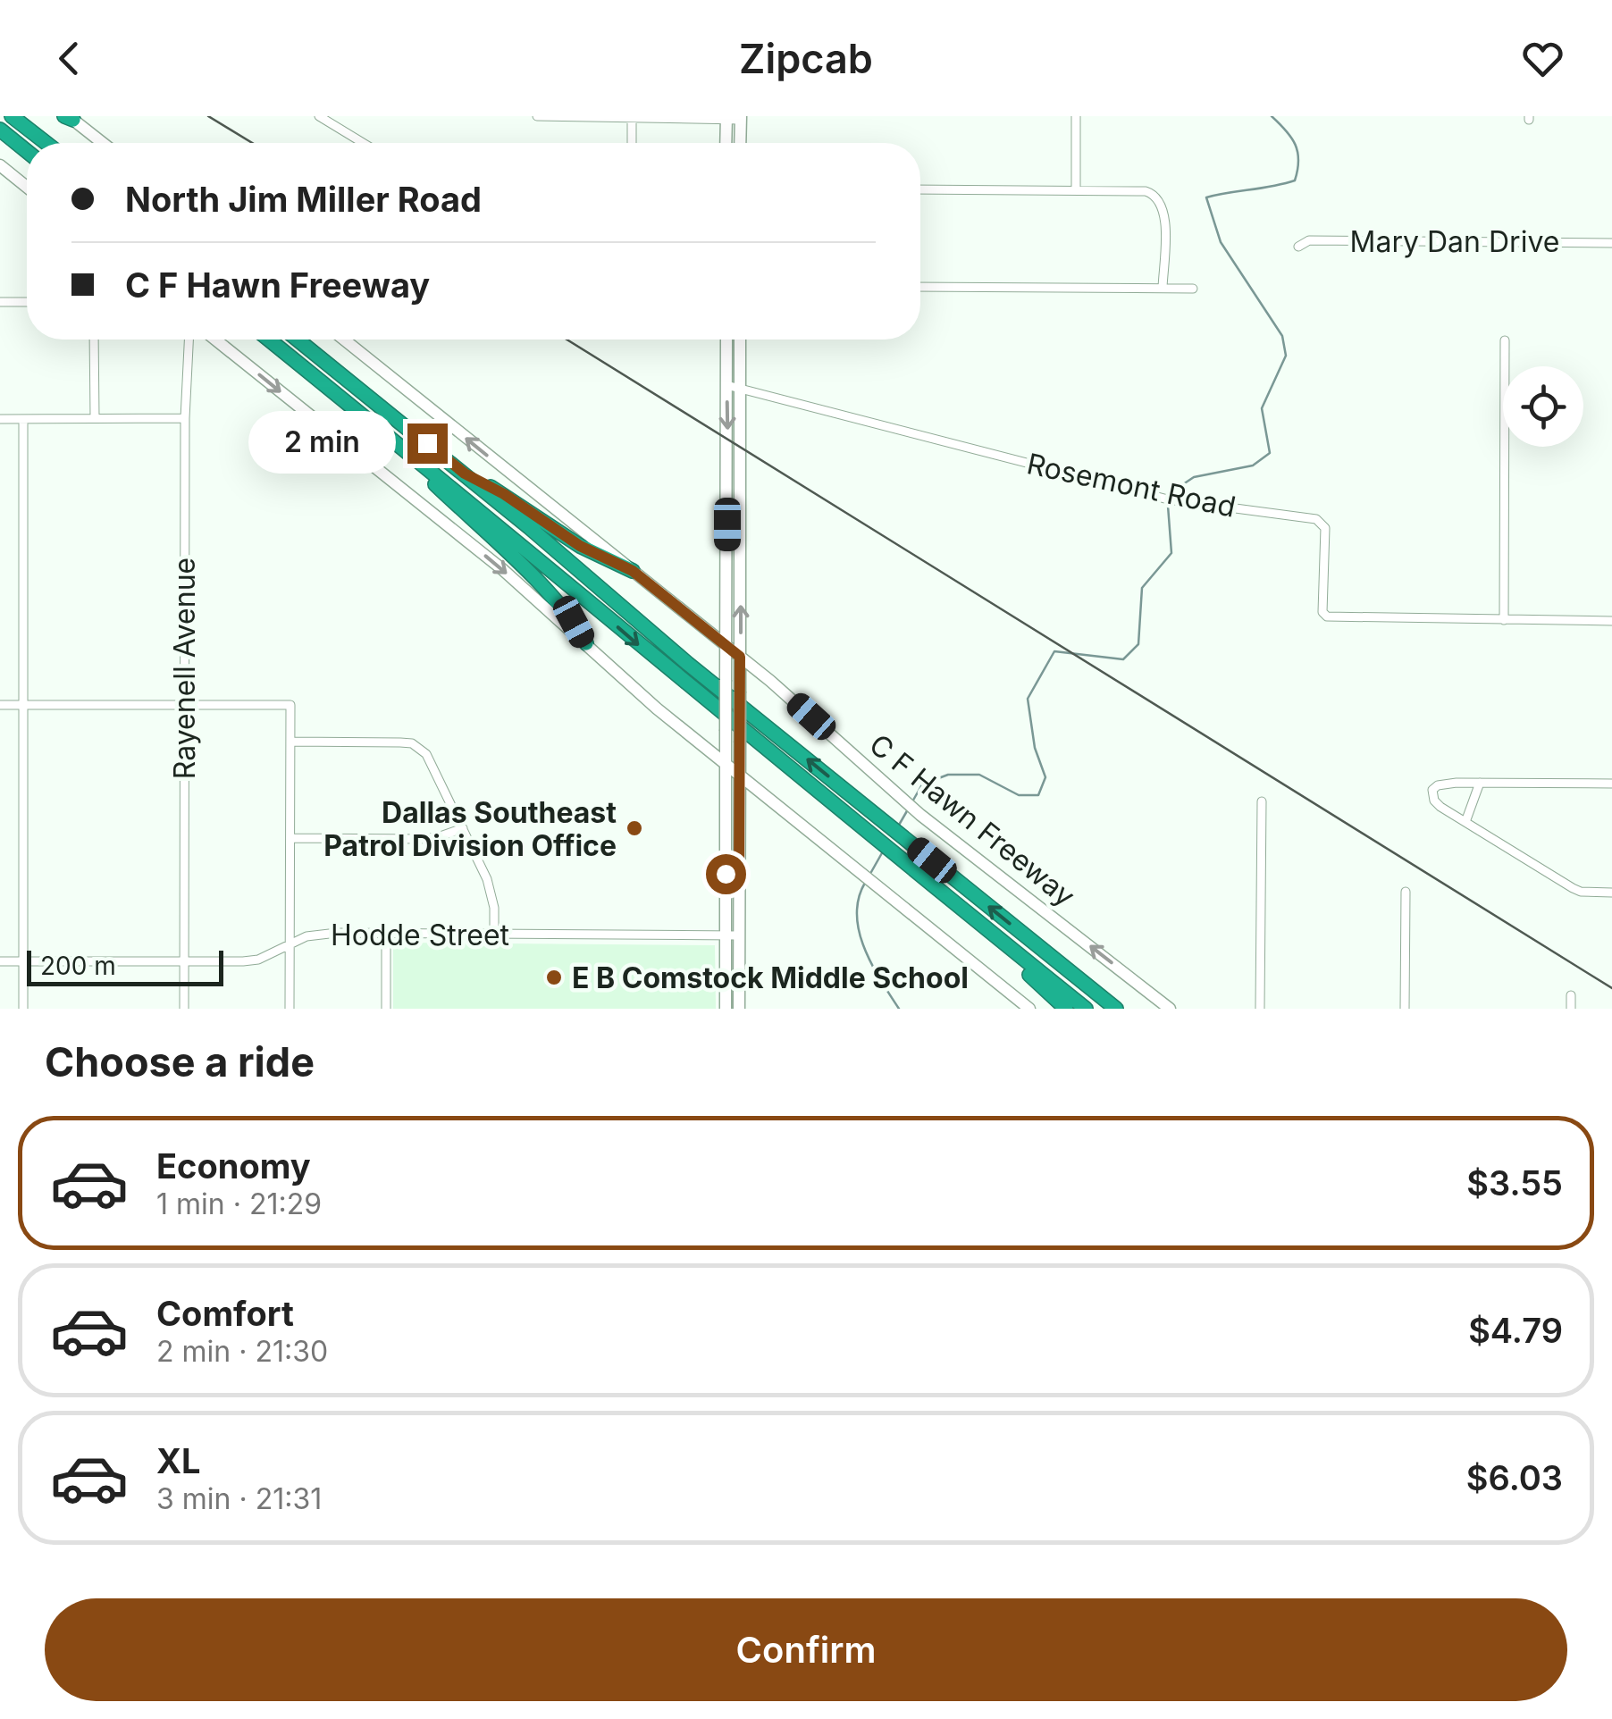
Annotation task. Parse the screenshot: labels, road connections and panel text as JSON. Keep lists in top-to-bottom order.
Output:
{
  "streets": {
    "highway": ["C F Hawn Freeway"],
    "street": [
      "Mary Dan Drive",
      "Rosemont Road",
      "Rayenell Avenue",
      "Hodde Street"
    ]
  },
  "crossings": [
    ["Rayenell Avenue", "Hodde Street"]
  ],
  "places": ["Dallas Southeast Patrol Division Office", "E B Comstock Middle School"],
  "scale_bar": "200 m",
  "page": {
    "header": "Zipcab",
    "banner": ["North Jim Miller Road", "C F Hawn Freeway"],
    "bubble": "2 min",
    "scale": "200 m",
    "heading": "Choose a ride",
    "list": [
      {
        "name": "Economy",
        "note": "1 min · 21:29",
        "value": "$3.55"
      },
      {
        "name": "Comfort",
        "note": "2 min · 21:30",
        "value": "$4.79"
      },
      {
        "name": "XL",
        "note": "3 min · 21:31",
        "value": "$6.03"
      }
    ],
    "buttons": "Confirm"
  }
}
